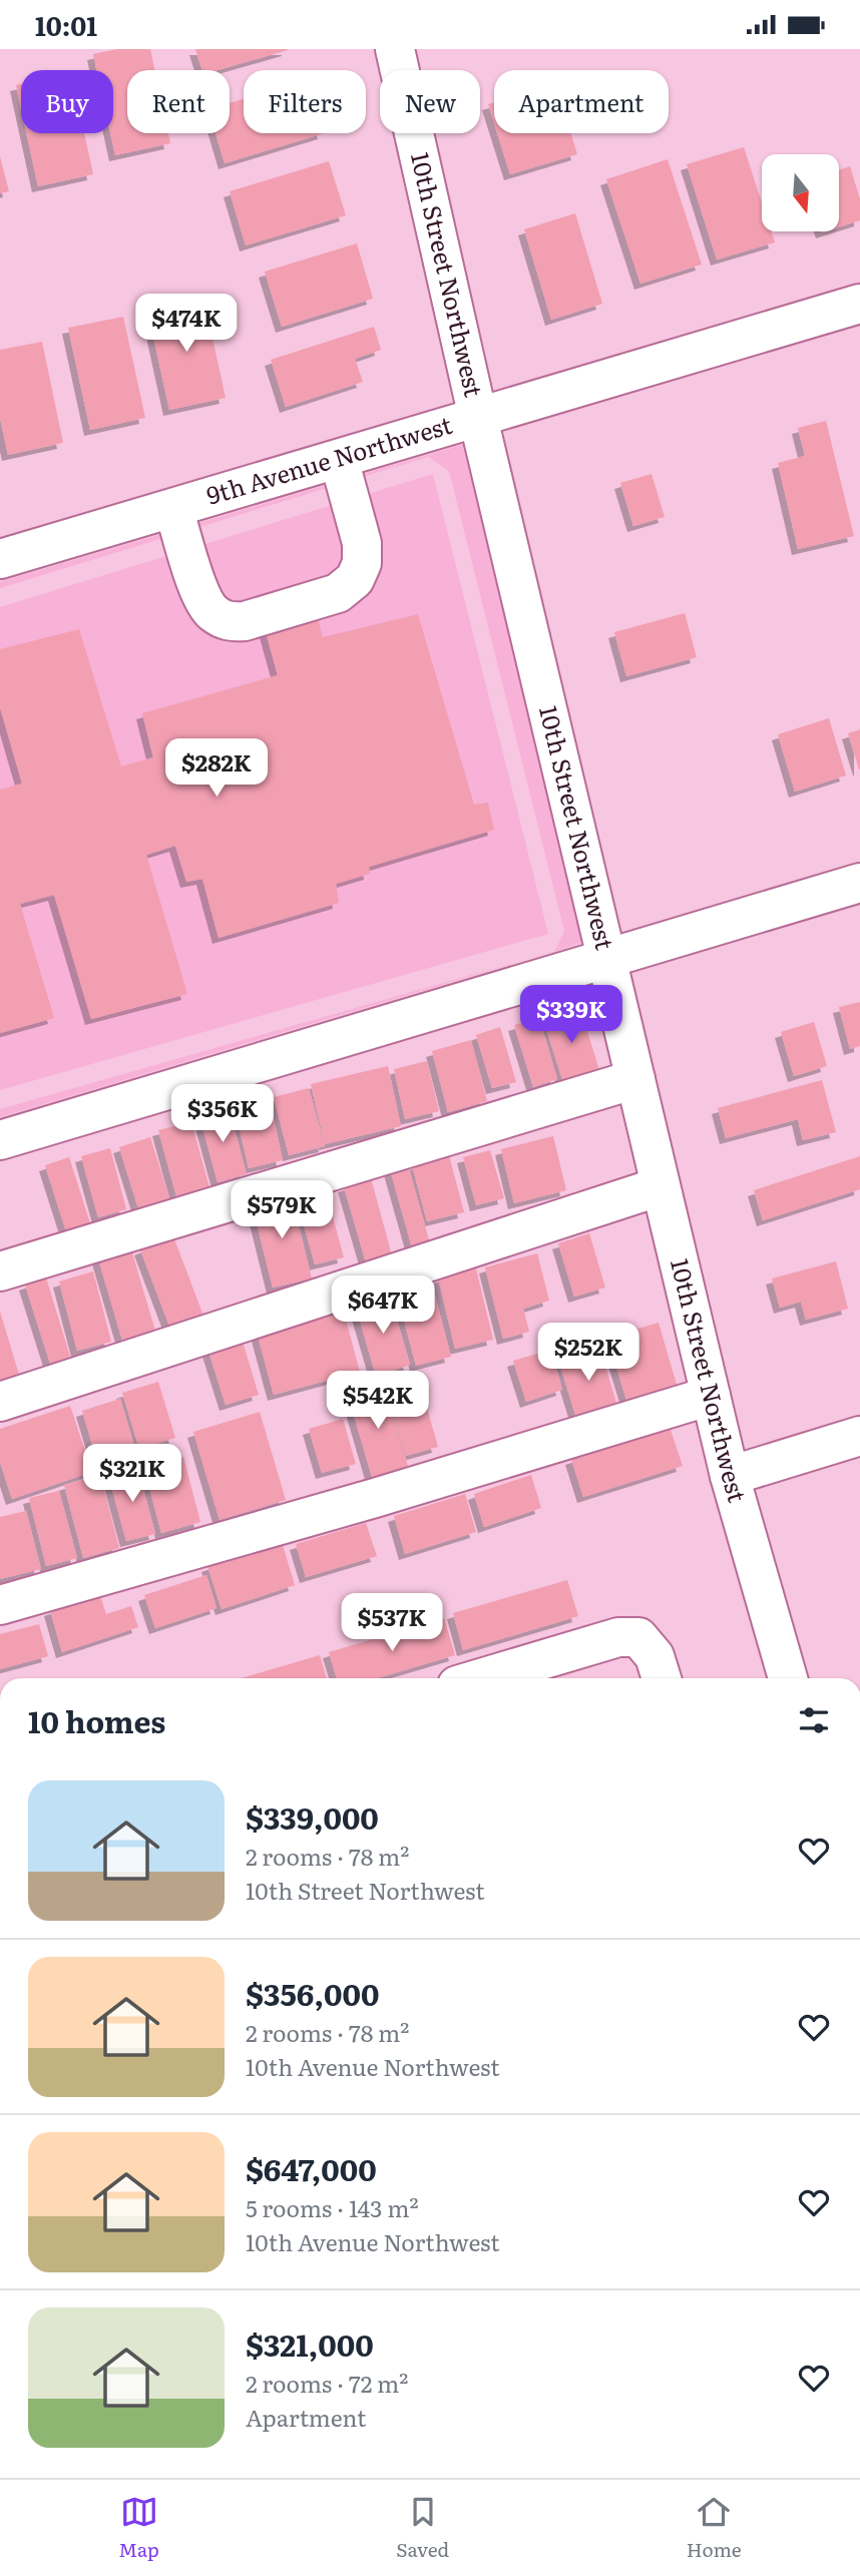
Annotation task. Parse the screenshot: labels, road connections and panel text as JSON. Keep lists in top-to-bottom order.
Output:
{
  "streets": {
    "street": ["10th Street Northwest", "9th Avenue Northwest"]
  },
  "crossings": [
    ["10th Street Northwest", "9th Avenue Northwest"]
  ],
  "north": "bottom",
  "page": {
    "status": "10:01",
    "chip": [
      "Buy",
      "Rent",
      "Filters",
      "New",
      "Apartment"
    ],
    "price": [
      "$474K",
      "$282K",
      "$339K",
      "$356K",
      "$579K",
      "$647K",
      "$252K",
      "$542K",
      "$321K",
      "$537K"
    ],
    "heading": "10 homes",
    "list": [
      {
        "name": "$339,000",
        "note": "2 rooms · 78 m² · 10th Street Northwest"
      },
      {
        "name": "$356,000",
        "note": "2 rooms · 78 m² · 10th Avenue Northwest"
      },
      {
        "name": "$647,000",
        "note": "5 rooms · 143 m² · 10th Avenue Northwest"
      },
      {
        "name": "$321,000",
        "note": "2 rooms · 72 m² · Apartment"
      }
    ],
    "tabs": ["Map", "Saved", "Home"]
  }
}
